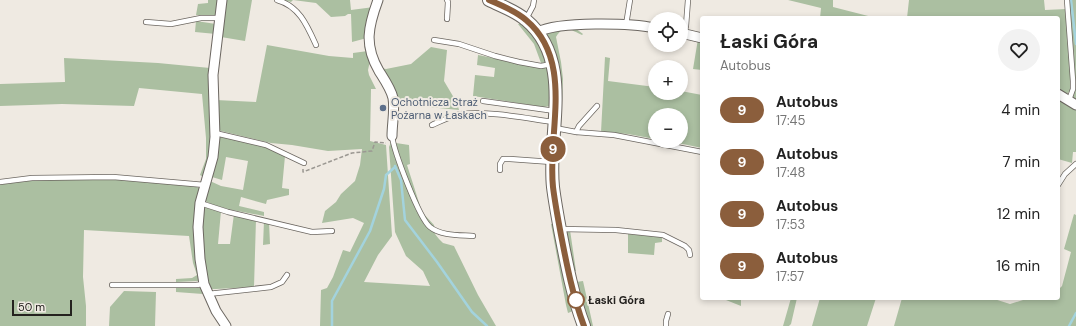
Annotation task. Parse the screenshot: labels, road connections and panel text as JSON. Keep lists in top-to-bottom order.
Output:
{
  "places": ["Ochotnicza Straż Pożarna w Łaskach", "Łaski Góra"],
  "lines": ["bus line 9"],
  "scale_bar": "50 m",
  "page": {
    "on_map": "9",
    "map_buttons": ["+", "−"],
    "heading": ["Łaski Góra", "Autobus"],
    "list": [
      {
        "mark": "9",
        "name": "Autobus",
        "note": "17:45",
        "value": "4 min"
      },
      {
        "mark": "9",
        "name": "Autobus",
        "note": "17:48",
        "value": "7 min"
      },
      {
        "mark": "9",
        "name": "Autobus",
        "note": "17:53",
        "value": "12 min"
      },
      {
        "mark": "9",
        "name": "Autobus",
        "note": "17:57",
        "value": "16 min"
      }
    ],
    "scale": "50 m"
  }
}
